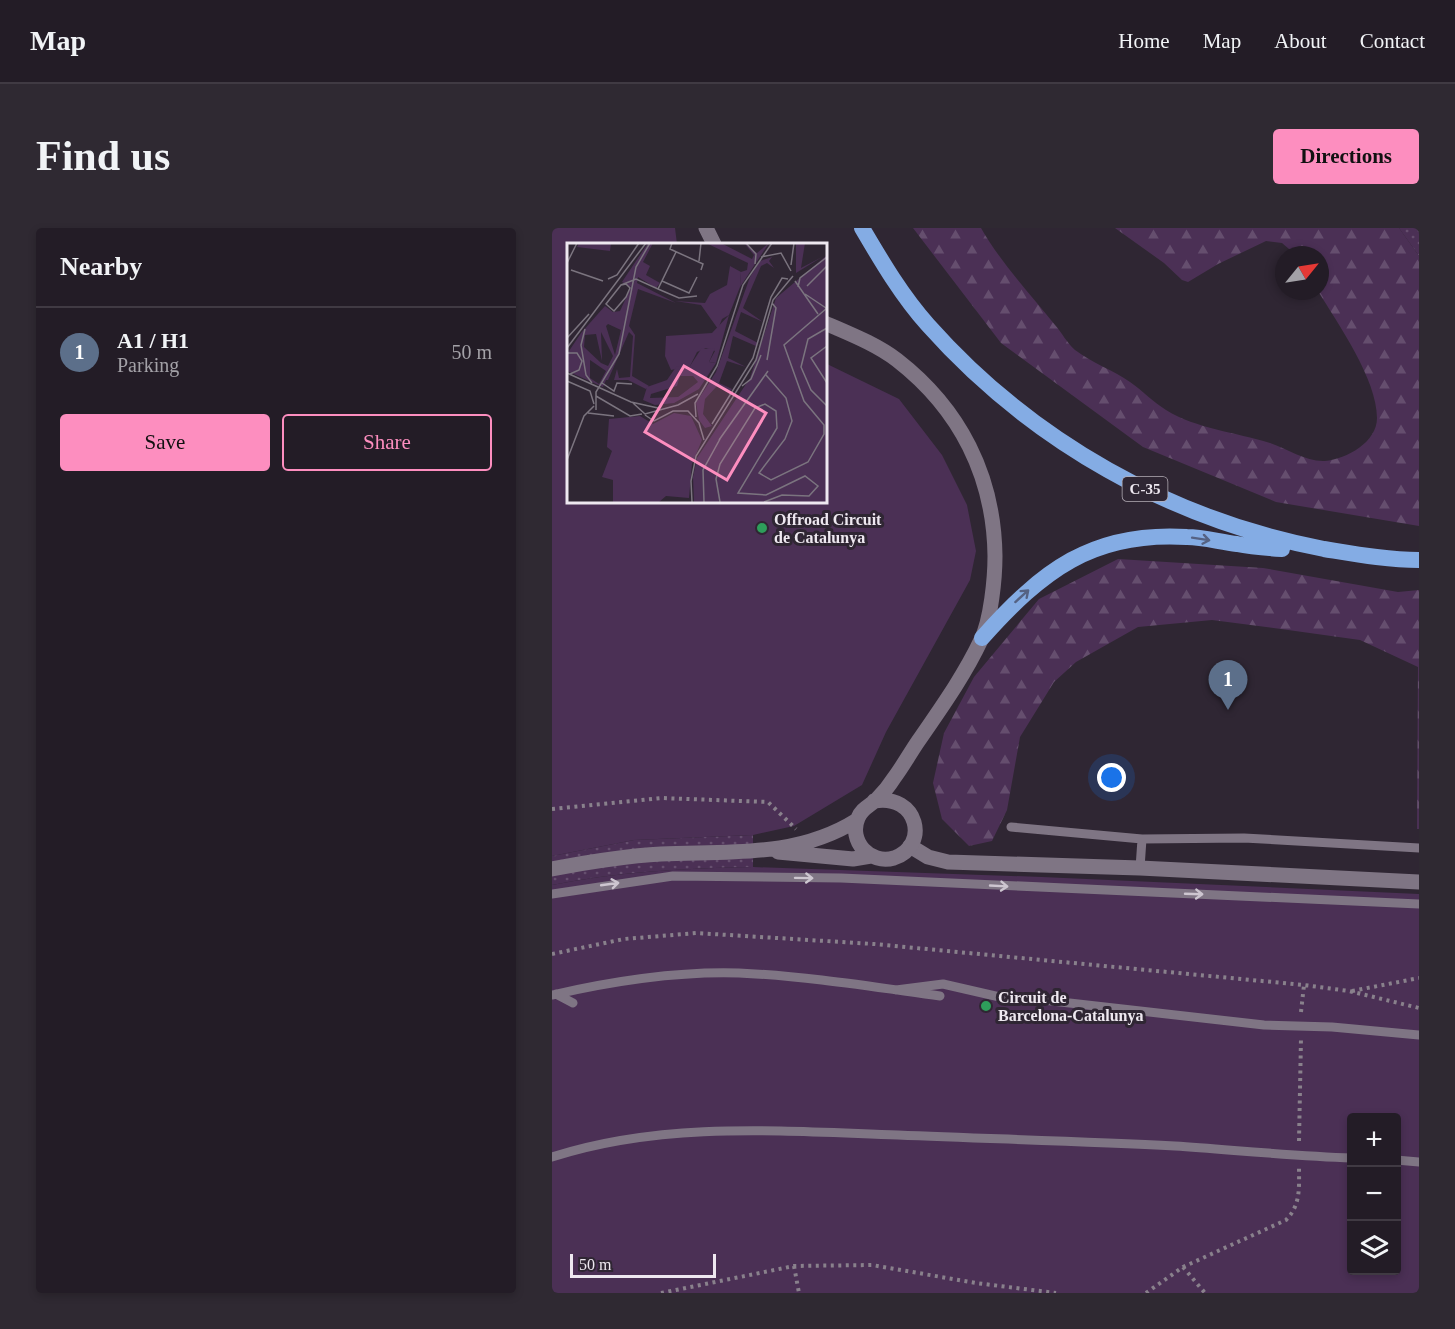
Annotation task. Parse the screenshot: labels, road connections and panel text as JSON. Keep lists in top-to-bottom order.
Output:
{
  "streets": {
    "highway": ["C-35"]
  },
  "places": ["Offroad Circuit de Catalunya", "Circuit de Barcelona-Catalunya"],
  "scale_bar": "50 m",
  "north": "top right",
  "page": {
    "header": "Map",
    "nav": [
      "Home",
      "Map",
      "About",
      "Contact"
    ],
    "buttons": [
      "Directions",
      ["Save", "Share"]
    ],
    "title": "Find us",
    "heading": "Nearby",
    "list": [
      {
        "mark": "1",
        "name": "A1 / H1",
        "note": "Parking",
        "value": "50 m"
      }
    ],
    "pins": "1",
    "map_buttons": ["+", "−"],
    "scale": "50 m"
  }
}
